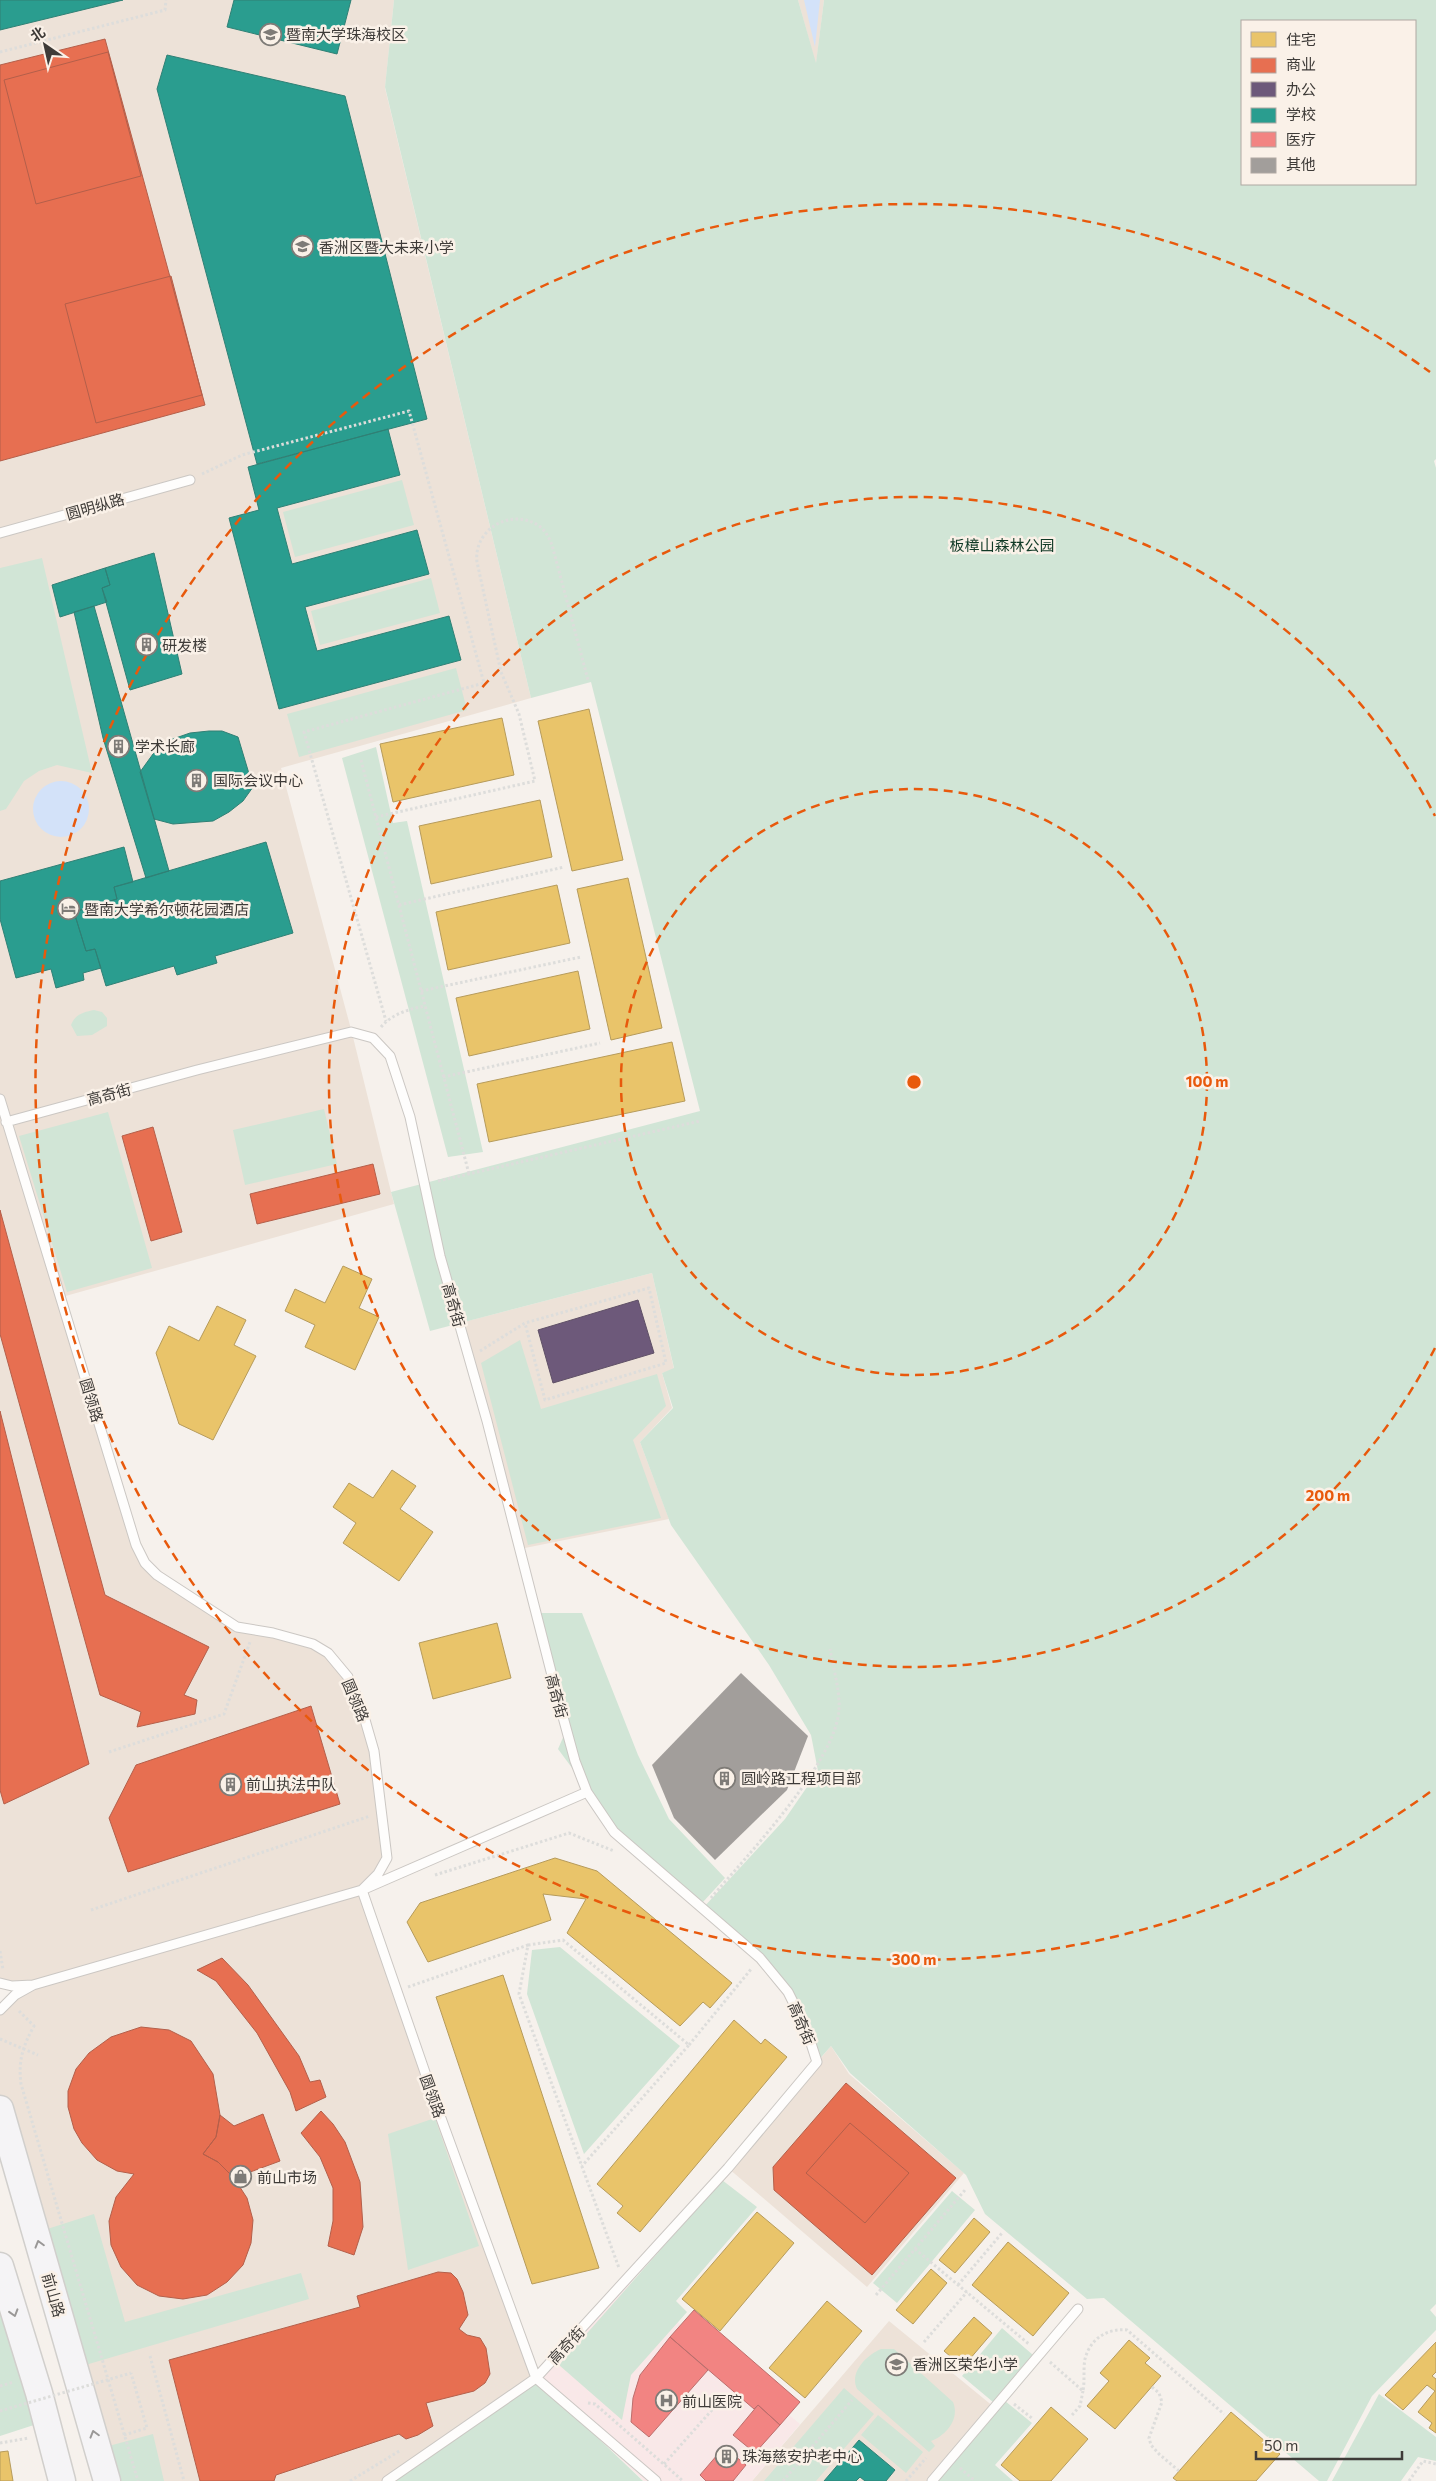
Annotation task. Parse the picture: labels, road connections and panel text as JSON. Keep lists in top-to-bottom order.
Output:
{
  "streets": {
    "main road": ["前山路"],
    "lane": ["圆明纵路", "高奇街", "圆领路"]
  },
  "crossings": [
    ["高奇街", "圆领路"]
  ],
  "parks": ["板樟山森林公园"],
  "places": {
    "school or university": ["暨南大学珠海校区", "香洲区暨大未来小学", "香洲区荣华小学"],
    "building": [
      "研发楼",
      "学术长廊",
      "国际会议中心",
      "圆岭路工程项目部",
      "前山执法中队",
      "珠海慈安护老中心"
    ],
    "hotel": ["暨南大学希尔顿花园酒店"],
    "shop": ["前山市场"],
    "hospital": ["前山医院"]
  },
  "legend": [
    "住宅",
    "商业",
    "办公",
    "学校",
    "医疗",
    "其他"
  ],
  "scale_bar": "50 m",
  "north": "top left",
  "rings": ["100 m", "200 m", "300 m"]
}
